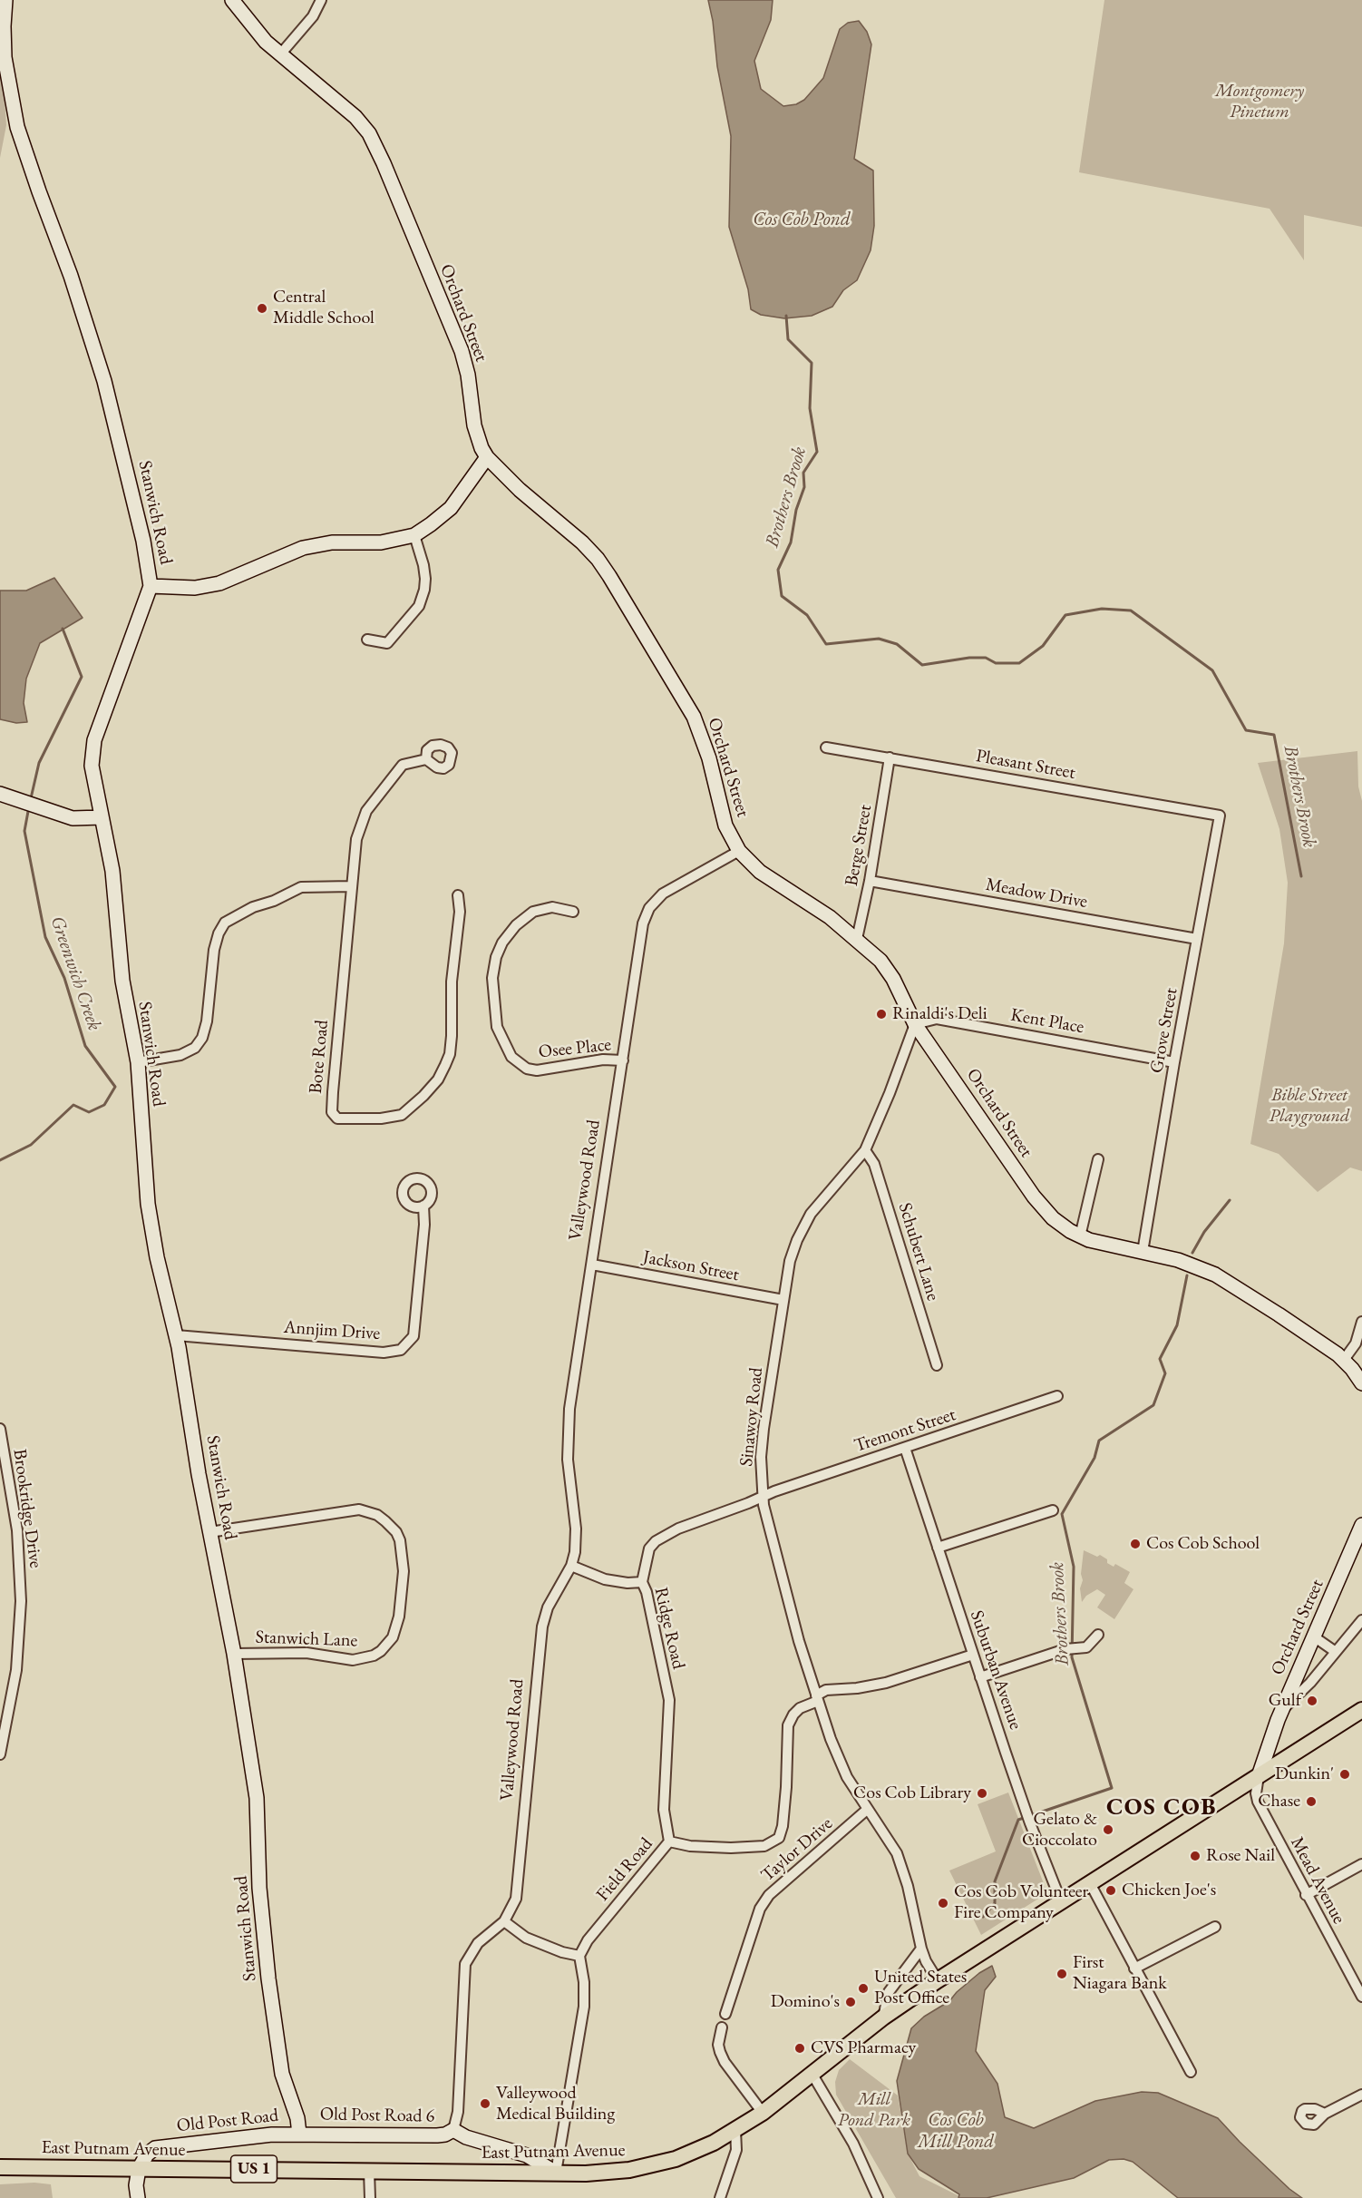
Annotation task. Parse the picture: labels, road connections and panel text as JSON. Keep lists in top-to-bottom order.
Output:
{
  "streets": {
    "main road": ["East Putnam Avenue", "US 1"],
    "street": [
      "Orchard Street",
      "Stanwich Road",
      "Pleasant Street",
      "Berge Street",
      "Meadow Drive",
      "Kent Place",
      "Grove Street",
      "Osee Place",
      "Bote Road",
      "Valleywood Road",
      "Schubert Lane",
      "Jackson Street",
      "Annjim Drive",
      "Sinawoy Road",
      "Tremont Street",
      "Brookridge Drive",
      "Ridge Road",
      "Stanwich Lane",
      "Suburban Avenue",
      "Taylor Drive",
      "Field Road",
      "Mead Avenue",
      "Old Post Road 6",
      "Old Post Road"
    ]
  },
  "crossings": [
    ["Orchard Street", "Berge Street"],
    ["Orchard Street", "Kent Place"],
    ["Orchard Street", "Grove Street"],
    ["Orchard Street", "Valleywood Road"],
    ["Orchard Street", "Sinawoy Road"],
    ["Orchard Street", "Mead Avenue"],
    ["Orchard Street", "East Putnam Avenue"],
    ["Stanwich Road", "Annjim Drive"],
    ["Stanwich Road", "Stanwich Lane"],
    ["Stanwich Road", "Old Post Road 6"],
    ["Stanwich Road", "Old Post Road"],
    ["Pleasant Street", "Berge Street"],
    ["Pleasant Street", "Grove Street"],
    ["Berge Street", "Meadow Drive"],
    ["Meadow Drive", "Grove Street"],
    ["Kent Place", "Grove Street"],
    ["Kent Place", "Sinawoy Road"],
    ["Osee Place", "Valleywood Road"],
    ["Valleywood Road", "Jackson Street"],
    ["Valleywood Road", "Old Post Road 6"],
    ["Schubert Lane", "Sinawoy Road"],
    ["Jackson Street", "Sinawoy Road"],
    ["Sinawoy Road", "Tremont Street"],
    ["Sinawoy Road", "Ridge Road"],
    ["Sinawoy Road", "Taylor Drive"],
    ["Sinawoy Road", "Field Road"],
    ["Sinawoy Road", "East Putnam Avenue"],
    ["Tremont Street", "Ridge Road"],
    ["Tremont Street", "Suburban Avenue"],
    ["Ridge Road", "Field Road"],
    ["Suburban Avenue", "East Putnam Avenue"],
    ["Mead Avenue", "East Putnam Avenue"],
    ["Old Post Road 6", "Old Post Road"],
    ["Old Post Road", "East Putnam Avenue"]
  ],
  "districts": ["COS COB"],
  "water": [
    "Cos Cob Pond",
    "Brothers Brook",
    "Greenwich Creek",
    "Cos Cob Mill Pond"
  ],
  "parks": ["Montgomery Pinetum", "Bible Street Playground", "Mill Pond Park"],
  "places": [
    "Central Middle School",
    "Rinaldi's Deli",
    "Cos Cob School",
    "Gulf",
    "Dunkin'",
    "Cos Cob Library",
    "Chase",
    "Gelato & Cioccolato",
    "Rose Nail",
    "Chicken Joe's",
    "Cos Cob Volunteer Fire Company",
    "First Niagara Bank",
    "United States Post Office",
    "Domino's",
    "CVS Pharmacy",
    "Valleywood Medical Building"
  ]
}
